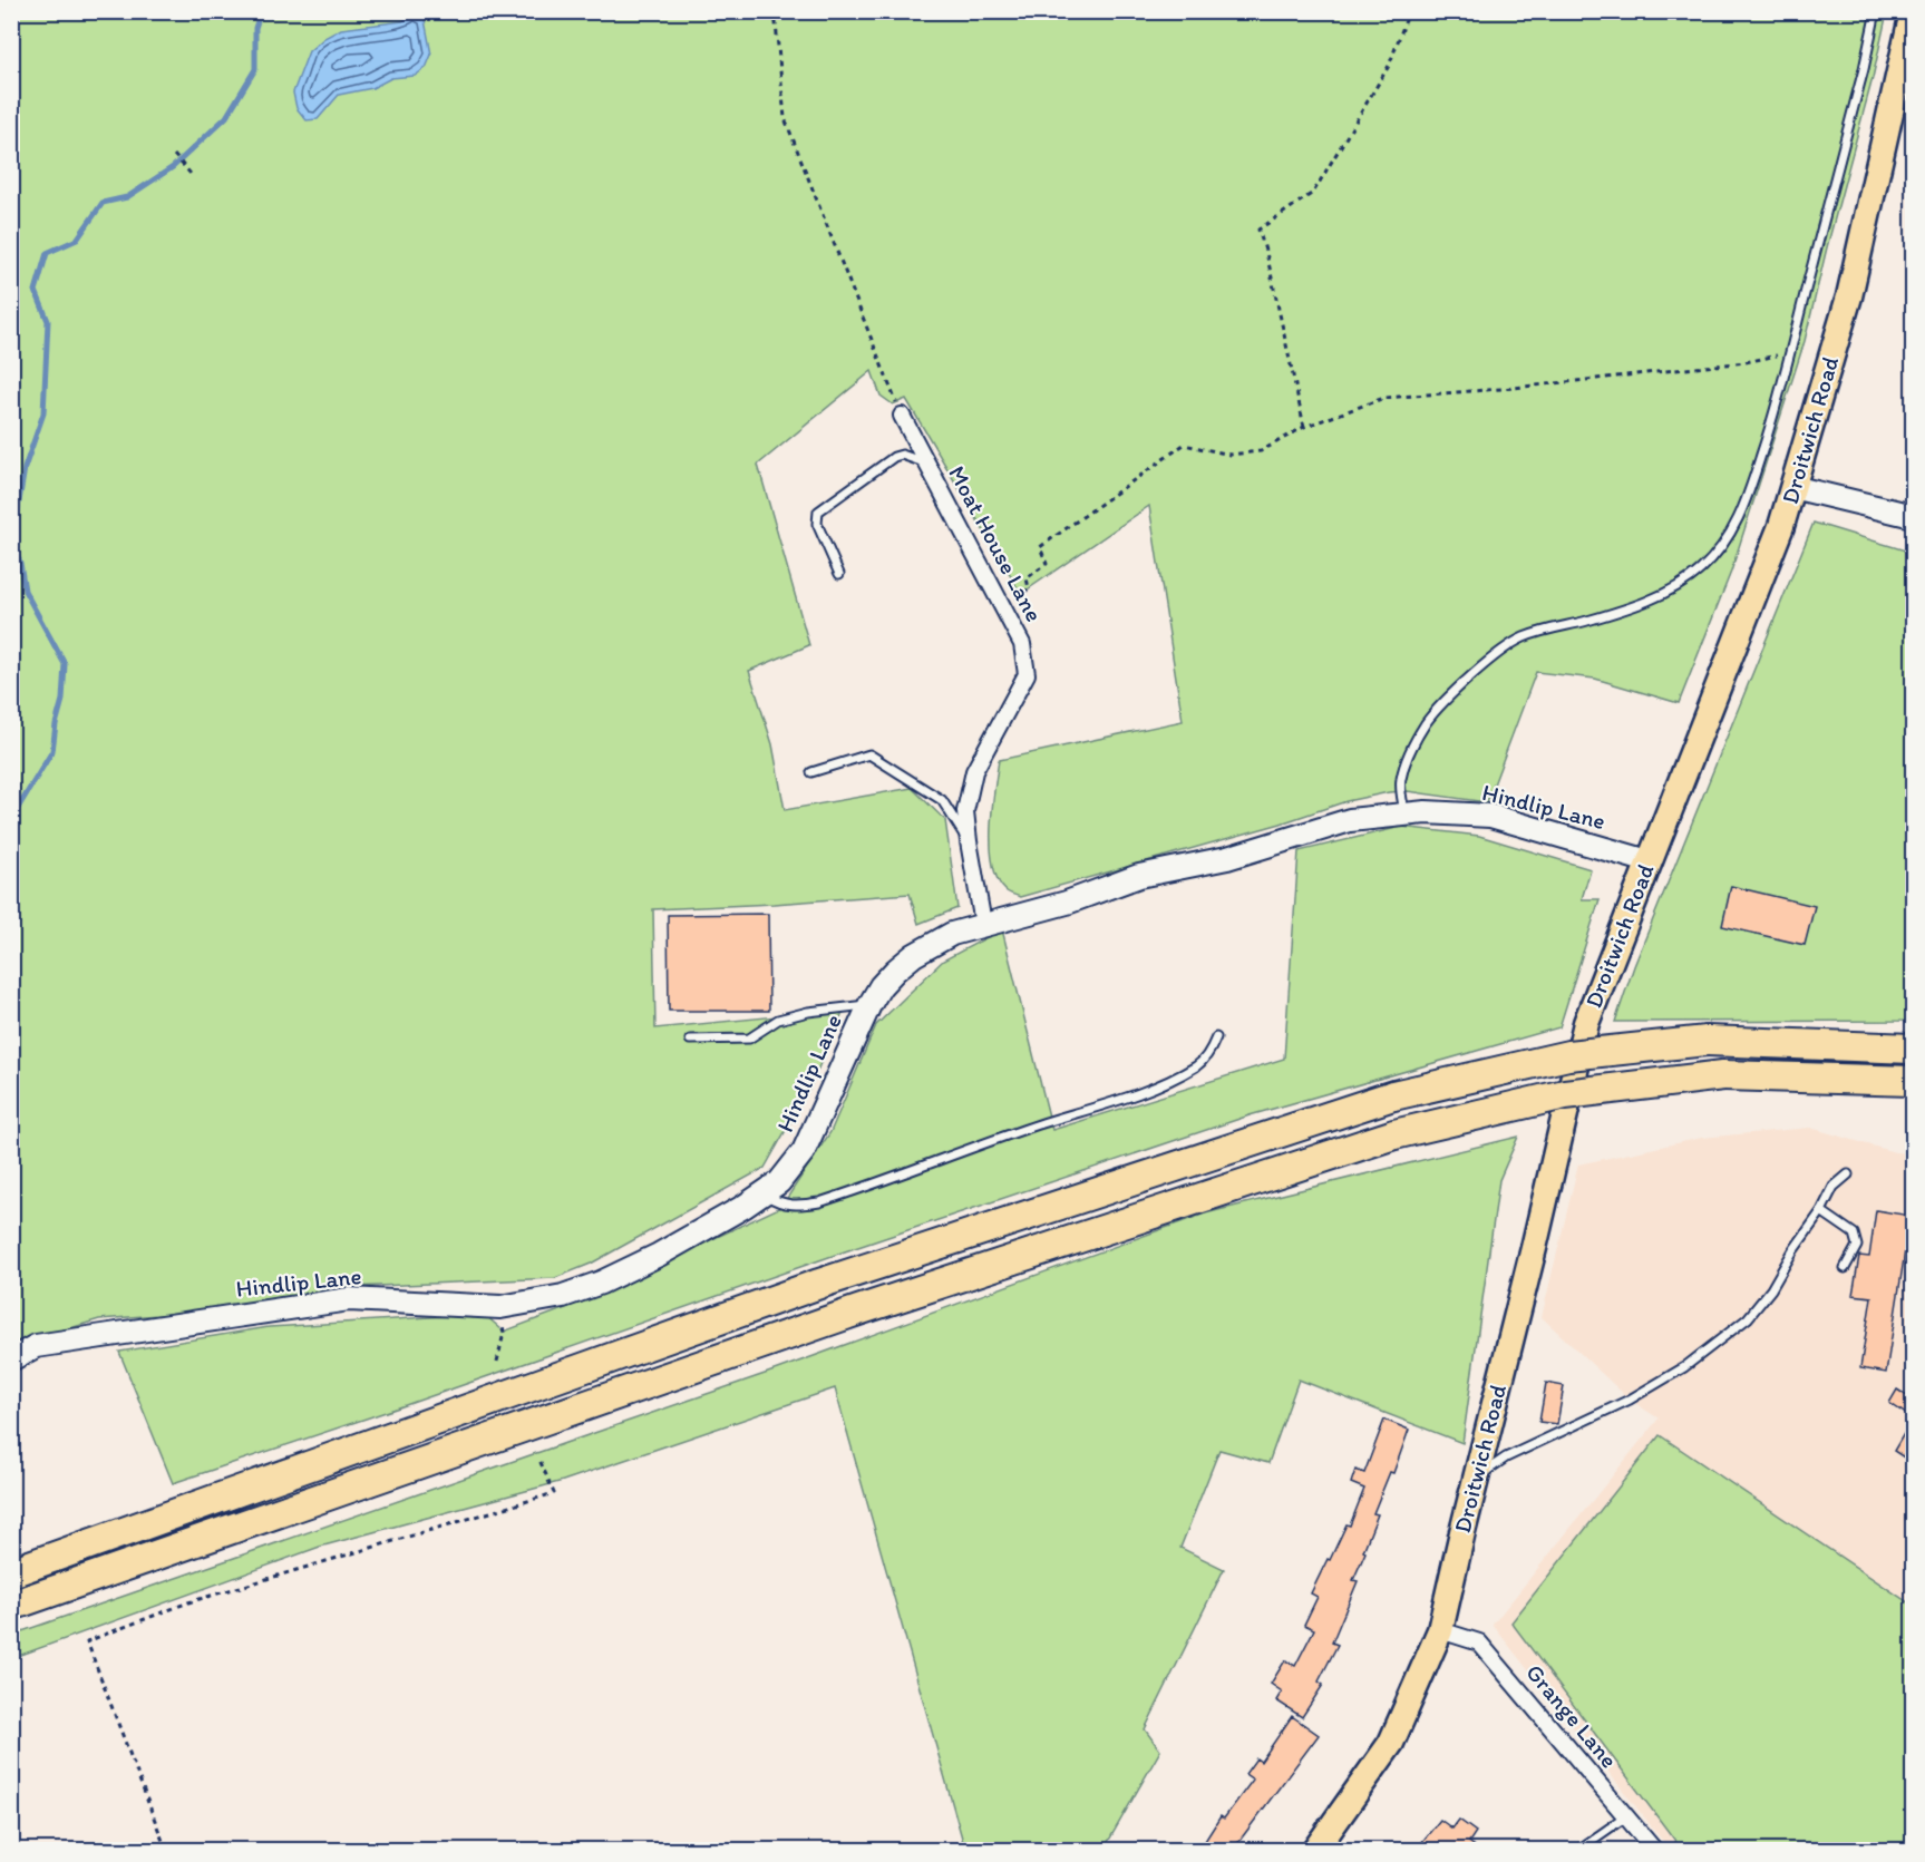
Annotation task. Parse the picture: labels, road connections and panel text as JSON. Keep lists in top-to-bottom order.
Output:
{
  "streets": {
    "main road": ["Droitwich Road"],
    "street": ["Moat House Lane", "Hindlip Lane", "Grange Lane"]
  },
  "crossings": [
    ["Droitwich Road", "Hindlip Lane"],
    ["Droitwich Road", "Grange Lane"],
    ["Moat House Lane", "Hindlip Lane"]
  ]
}
